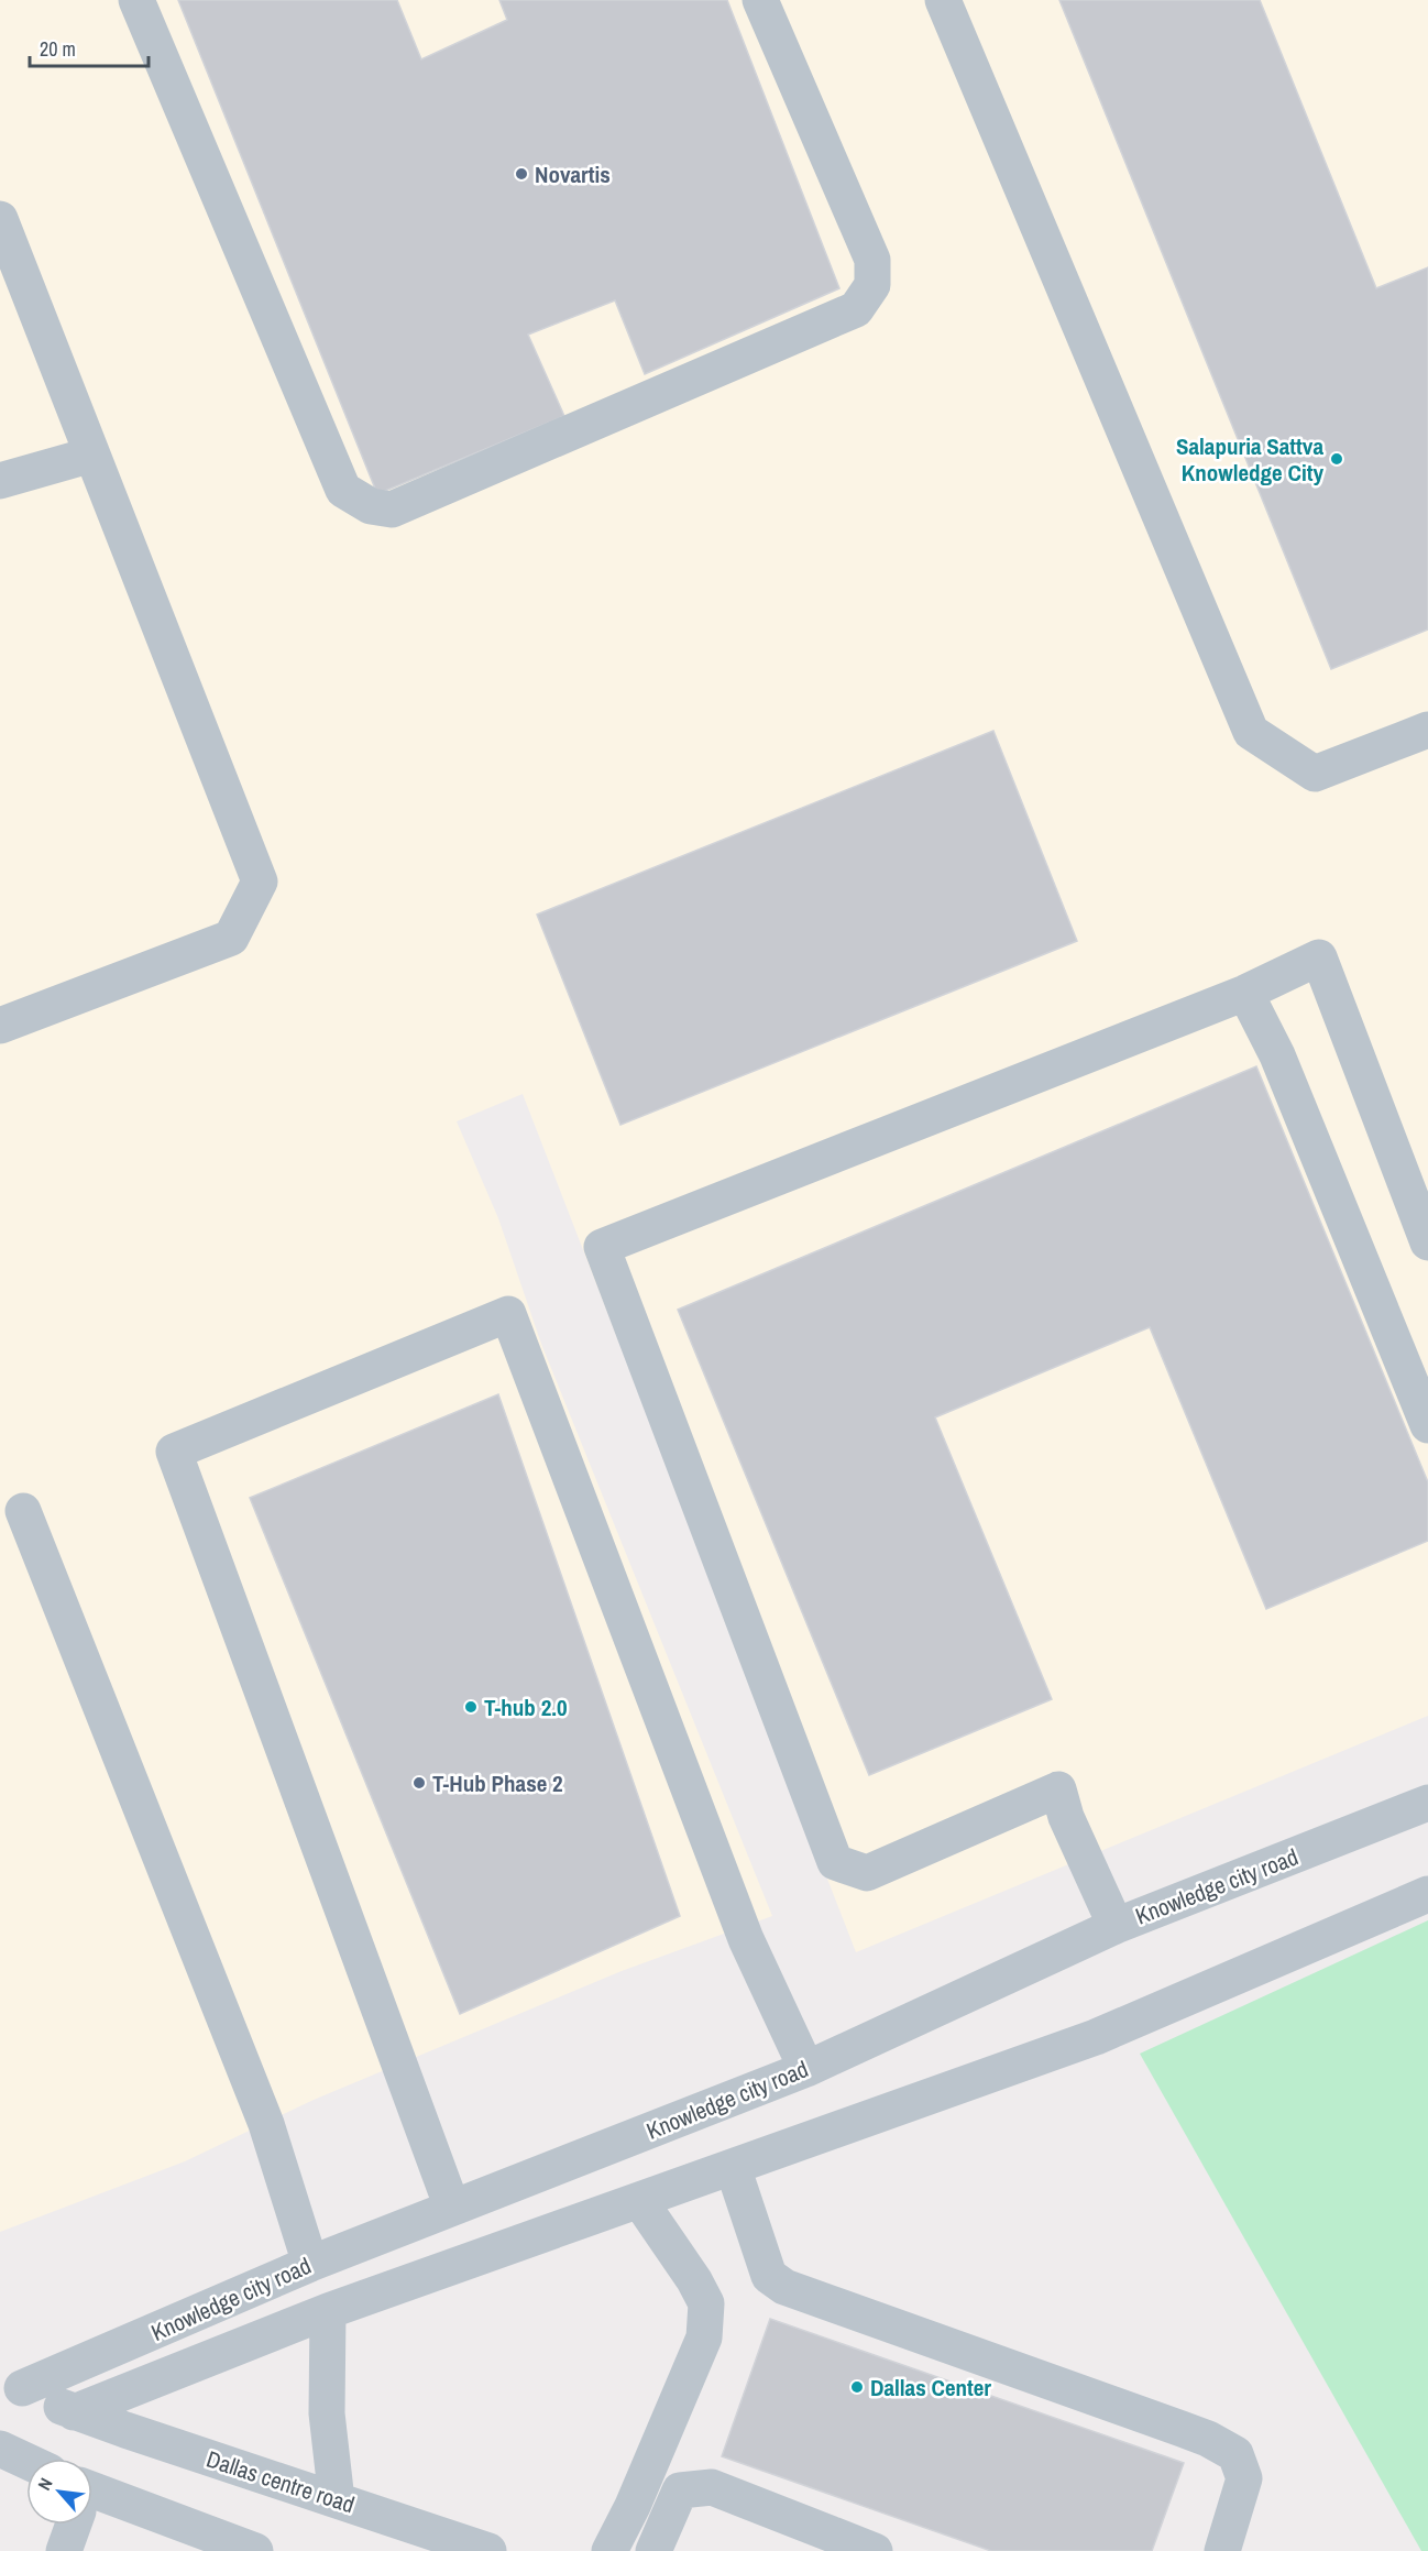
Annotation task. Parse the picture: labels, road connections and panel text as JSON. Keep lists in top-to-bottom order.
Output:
{
  "streets": {
    "street": ["Knowledge city road", "Dallas centre road"]
  },
  "crossings": [
    ["Knowledge city road", "Dallas centre road"]
  ],
  "places": [
    "Novartis",
    "Salapuria Sattva Knowledge City",
    "T-hub 2.0",
    "T-Hub Phase 2",
    "Dallas Center"
  ],
  "scale_bar": "20 m",
  "north": "top left"
}
